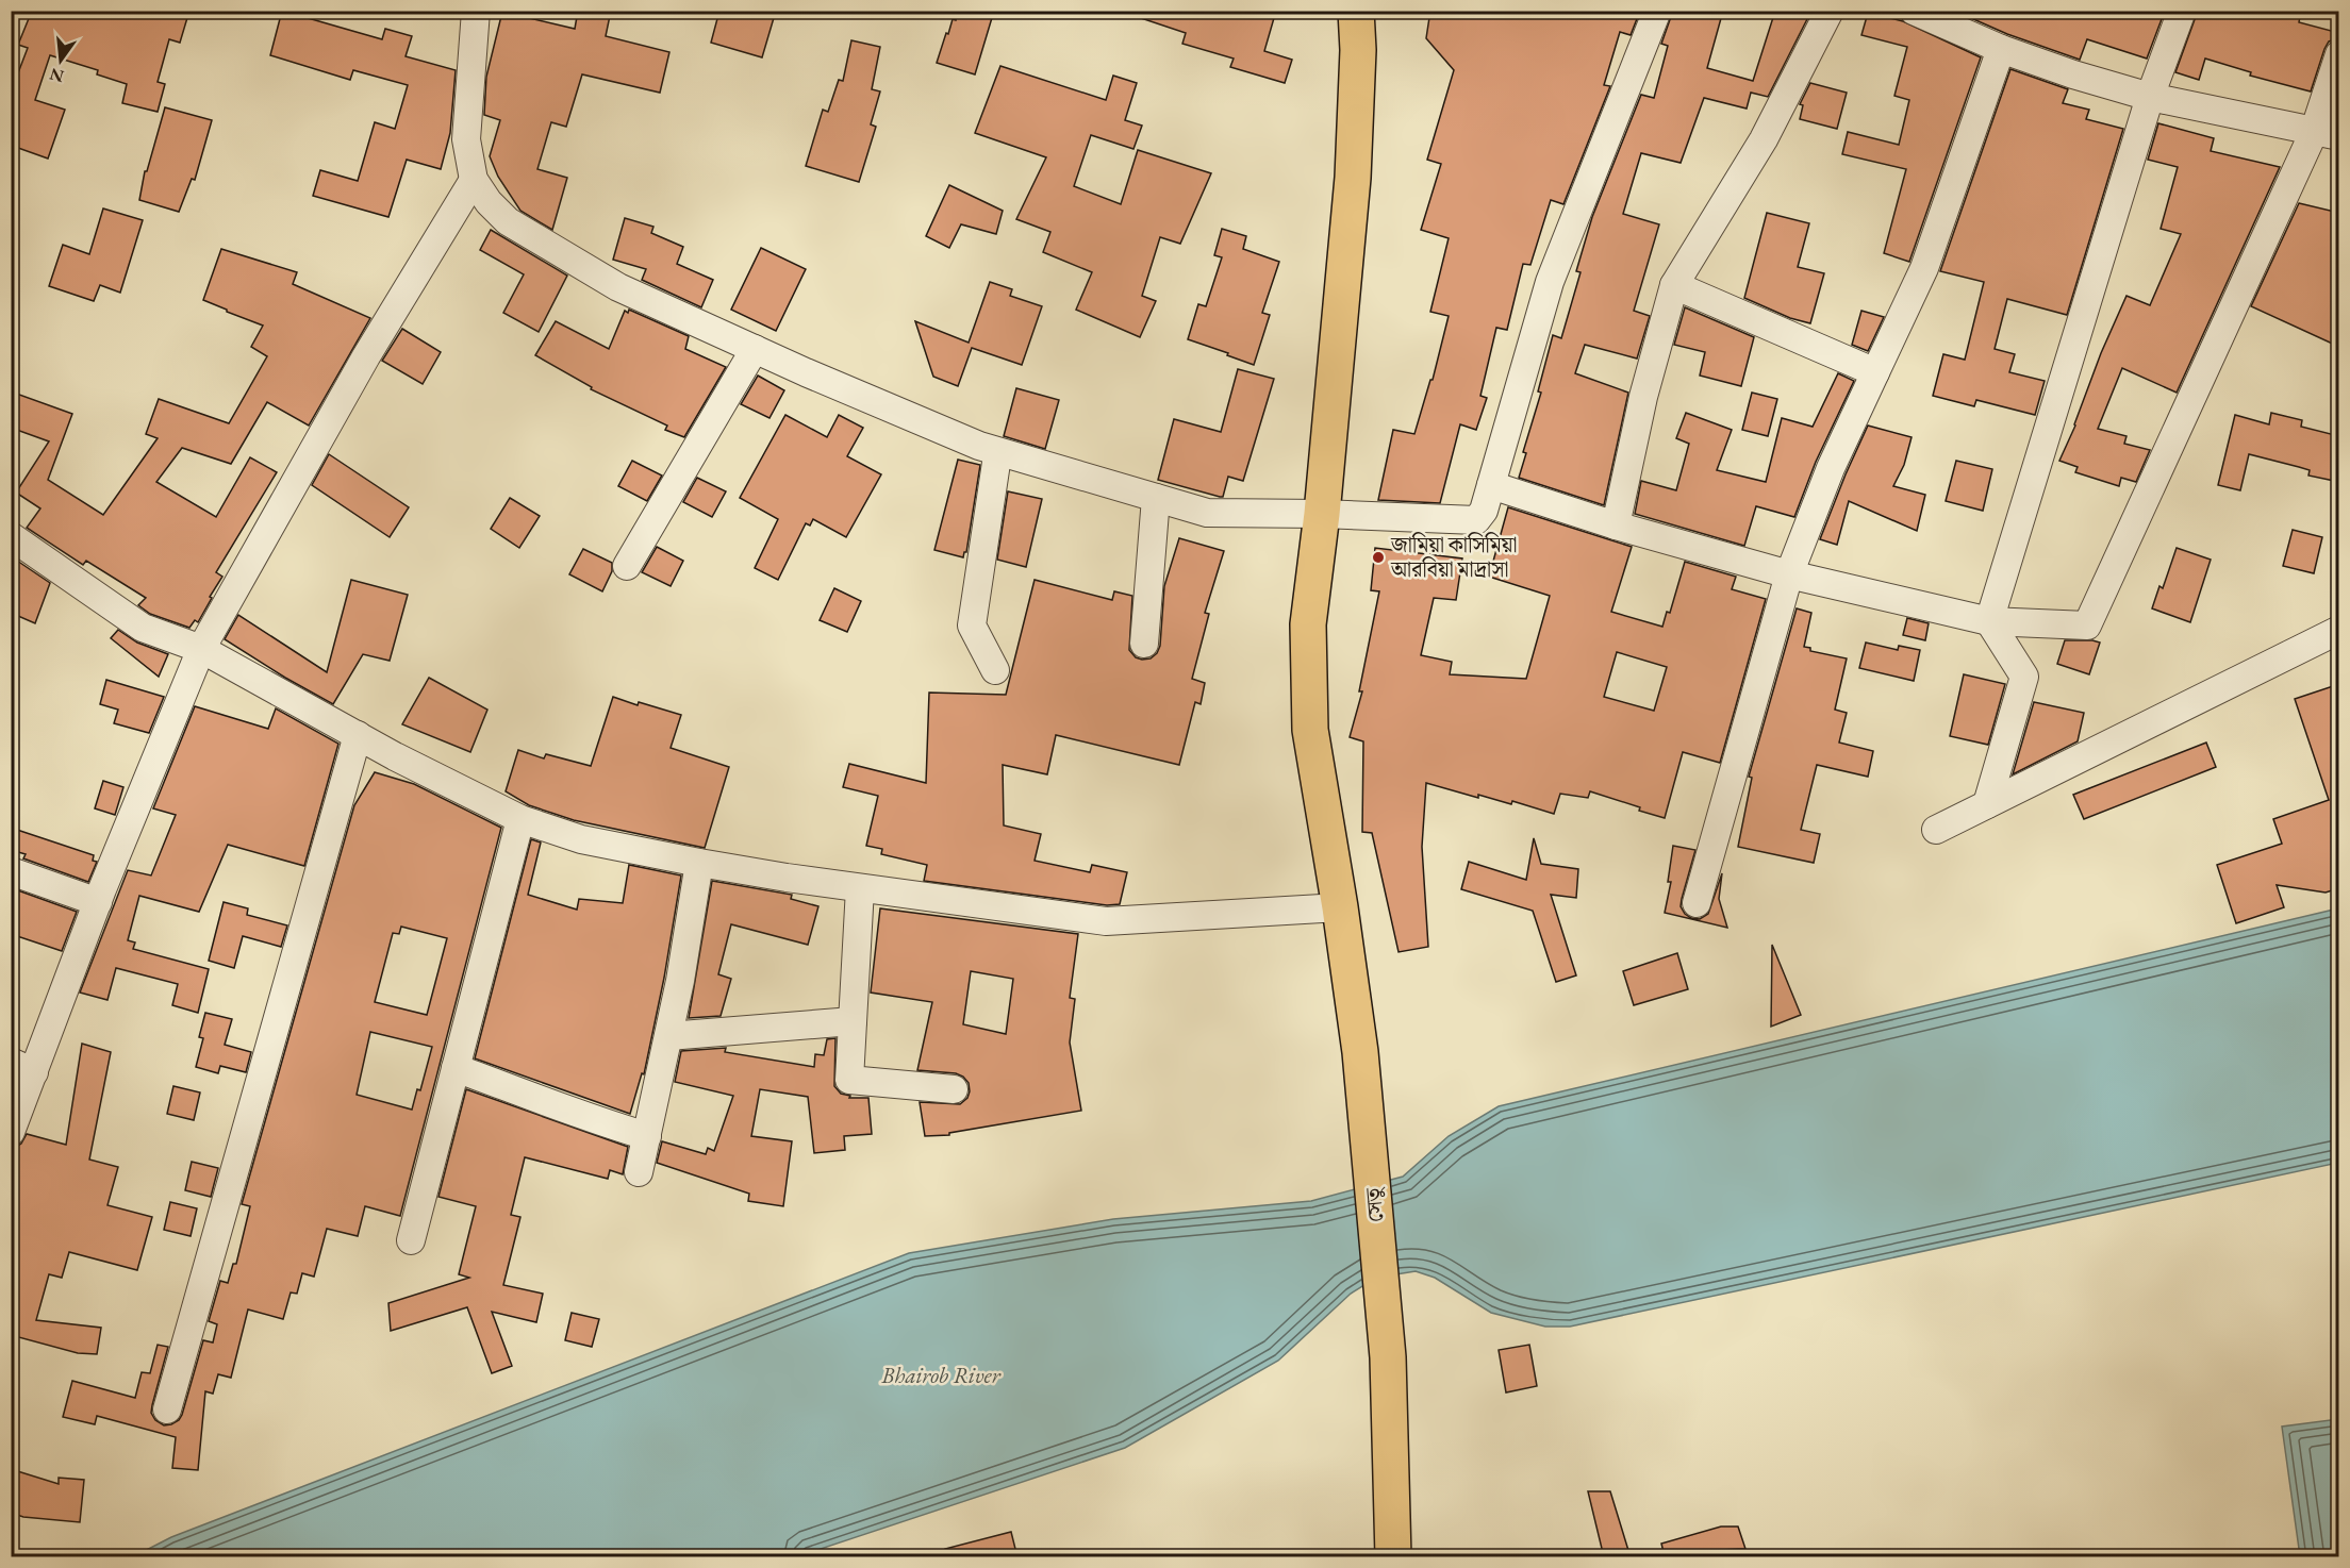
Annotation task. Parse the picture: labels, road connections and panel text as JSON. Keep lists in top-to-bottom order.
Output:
{
  "streets": {
    "highway": ["সেতু"]
  },
  "water": ["Bhairob River"],
  "places": ["জামিয়া কাসিমিয়া আরবিয়া মাদ্রাসা"],
  "north": "bottom"
}
